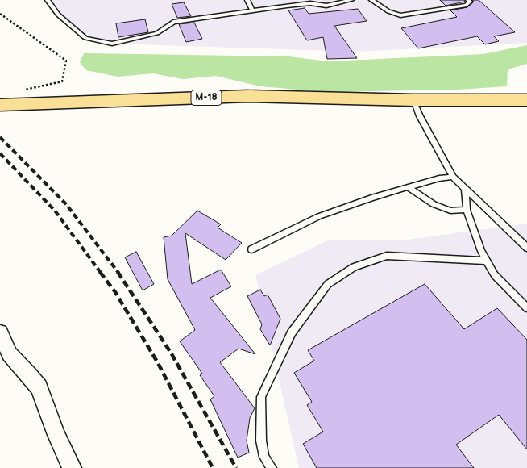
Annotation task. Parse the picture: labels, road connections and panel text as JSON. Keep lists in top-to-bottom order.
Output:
{
  "streets": {
    "highway": ["М-18"]
  }
}
